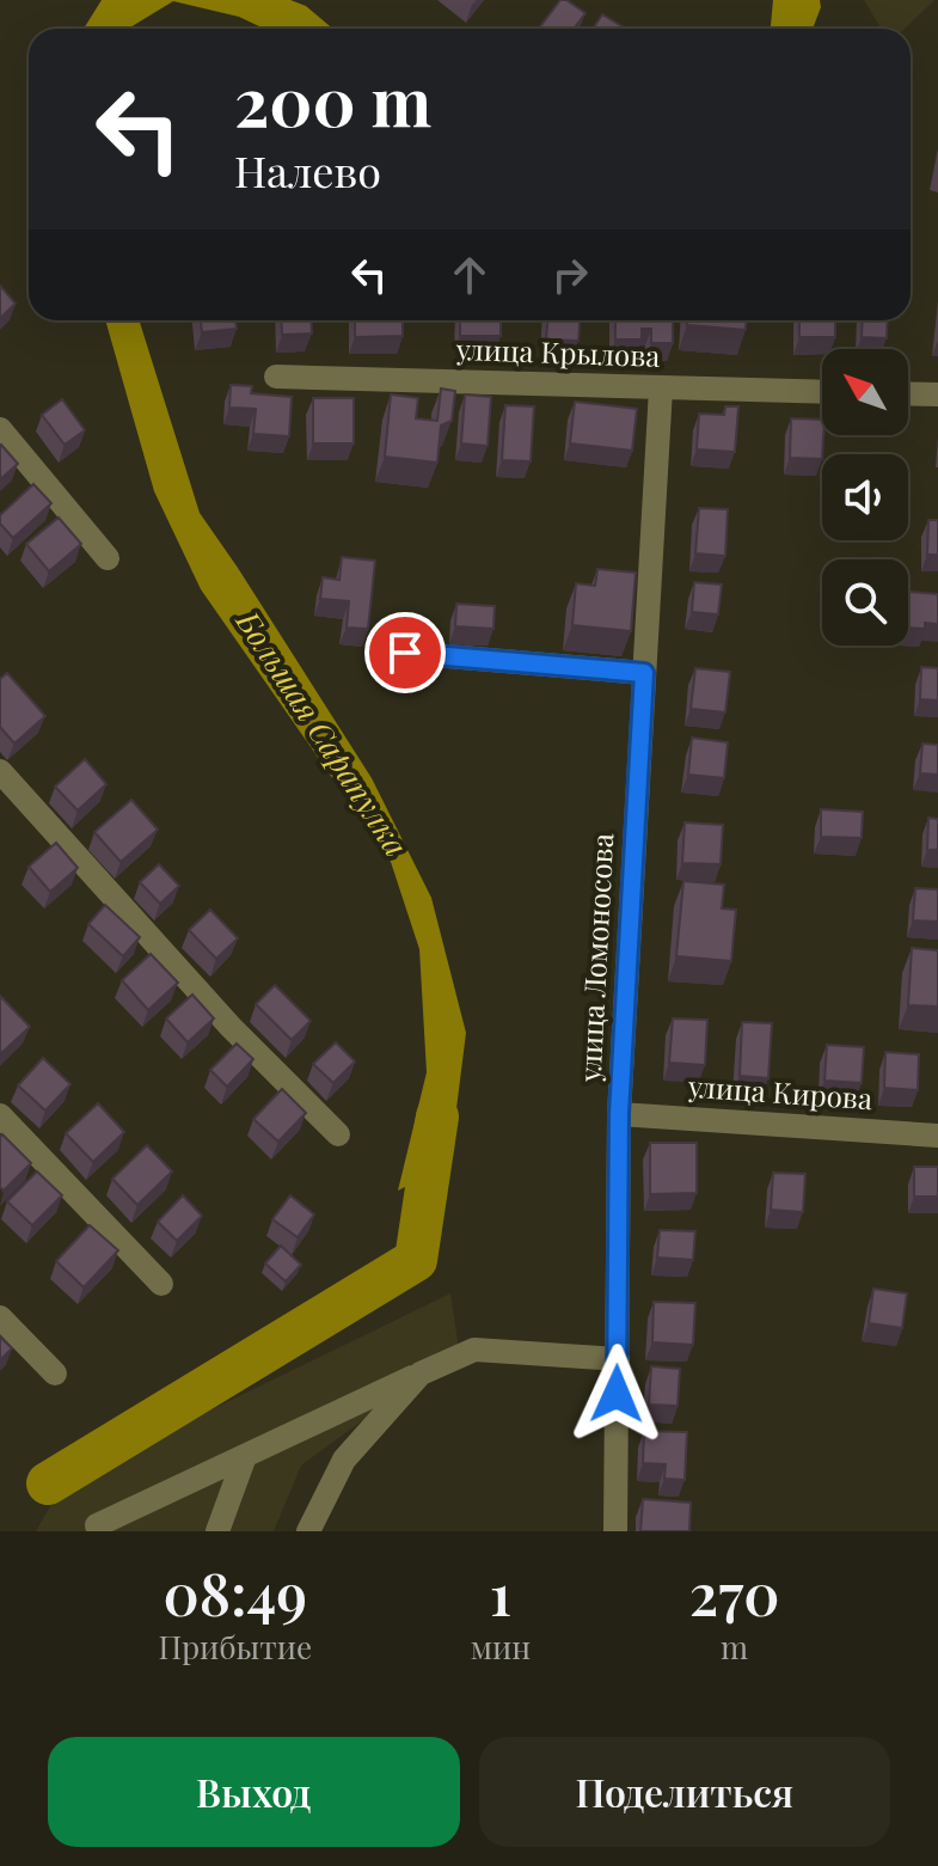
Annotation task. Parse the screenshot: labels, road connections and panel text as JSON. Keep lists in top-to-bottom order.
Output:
{
  "streets": {
    "street": ["улица Крылова", "улица Ломоносова", "улица Кирова"]
  },
  "crossings": [
    ["улица Крылова", "улица Ломоносова"],
    ["улица Ломоносова", "улица Кирова"]
  ],
  "water": ["Большая Сарапулка"],
  "north": "top left",
  "page": {
    "turn": ["200 m", "Налево"],
    "eta": [
      "08:49",
      "Прибытие",
      "1",
      "мин",
      "270",
      "m"
    ],
    "buttons": ["Выход", "Поделиться"]
  }
}
